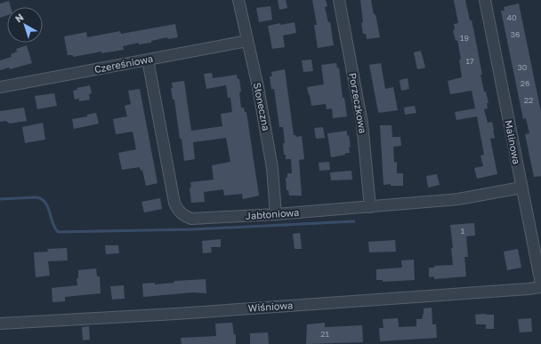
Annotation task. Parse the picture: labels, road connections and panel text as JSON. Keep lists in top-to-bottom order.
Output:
{
  "streets": {
    "street": [
      "Czereśniowa",
      "Porzeczkowa",
      "Słoneczna",
      "Malinowa",
      "Jabłoniowa",
      "Wiśniowa"
    ]
  },
  "crossings": [
    ["Czereśniowa", "Słoneczna"],
    ["Czereśniowa", "Jabłoniowa"],
    ["Porzeczkowa", "Jabłoniowa"],
    ["Słoneczna", "Jabłoniowa"],
    ["Malinowa", "Jabłoniowa"]
  ],
  "house_numbers": [
    "40",
    "36",
    "19",
    "17",
    "30",
    "26",
    "22",
    "1",
    "21"
  ],
  "north": "top left"
}
